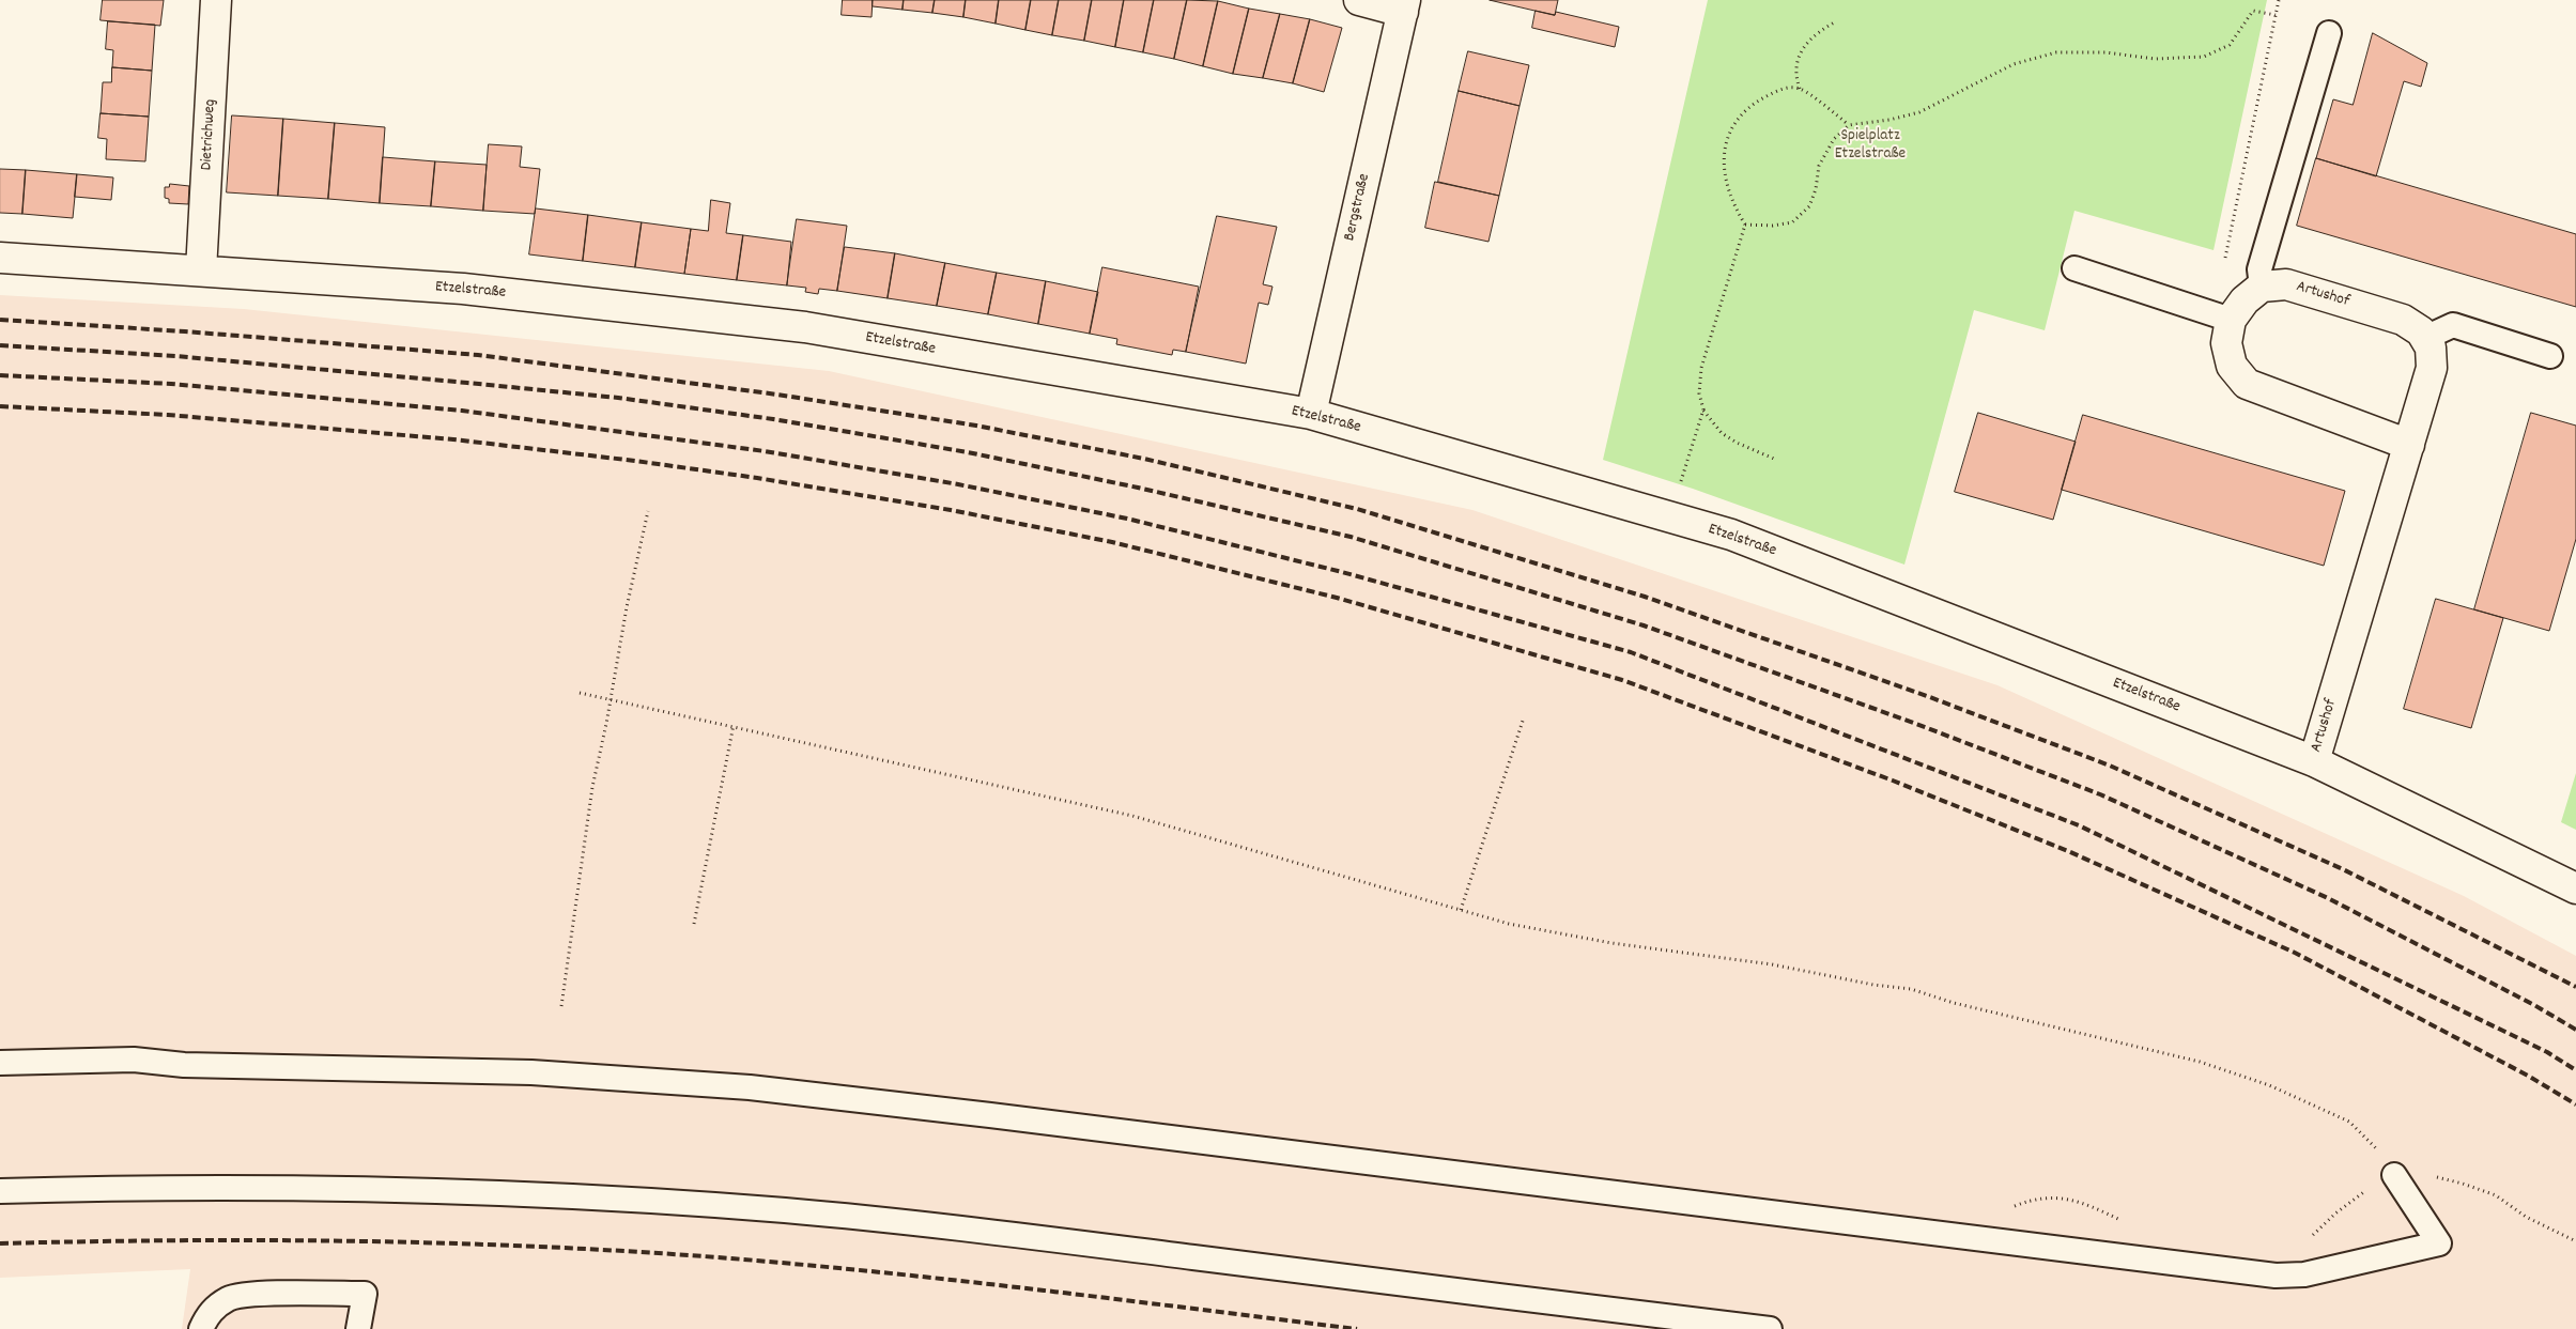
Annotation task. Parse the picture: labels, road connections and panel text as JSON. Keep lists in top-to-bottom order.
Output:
{
  "streets": {
    "street": [
      "Dietrichweg",
      "Bergstraße",
      "Etzelstraße",
      "Artushof"
    ]
  },
  "crossings": [
    ["Dietrichweg", "Etzelstraße"],
    ["Bergstraße", "Etzelstraße"],
    ["Etzelstraße", "Artushof"]
  ],
  "parks": ["Spielplatz Etzelstraße"]
}
